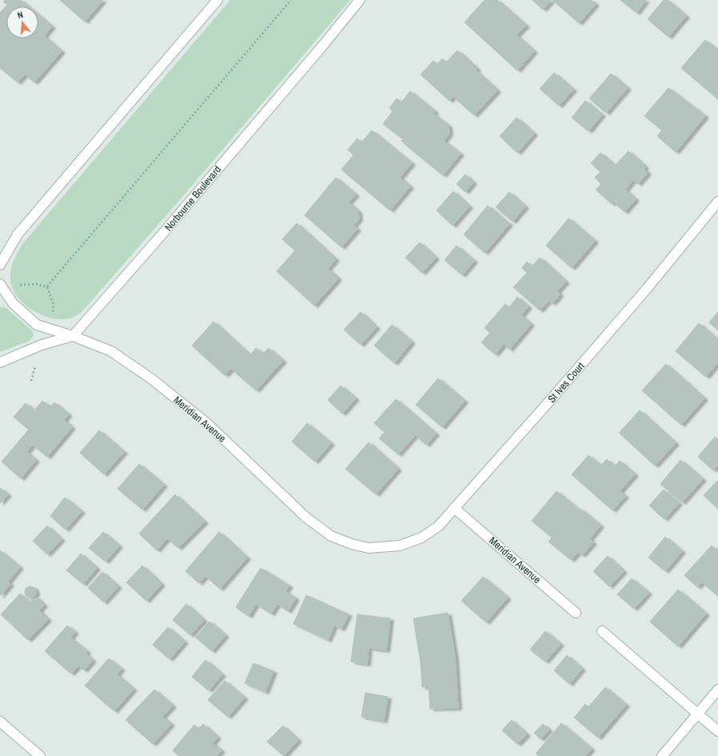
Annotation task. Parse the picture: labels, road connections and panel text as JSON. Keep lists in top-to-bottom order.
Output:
{
  "streets": {
    "street": ["Norbourne Boulevard", "St Ives Court", "Meridian Avenue"]
  },
  "crossings": [
    ["Norbourne Boulevard", "Meridian Avenue"],
    ["St Ives Court", "Meridian Avenue"]
  ],
  "north": "top"
}
